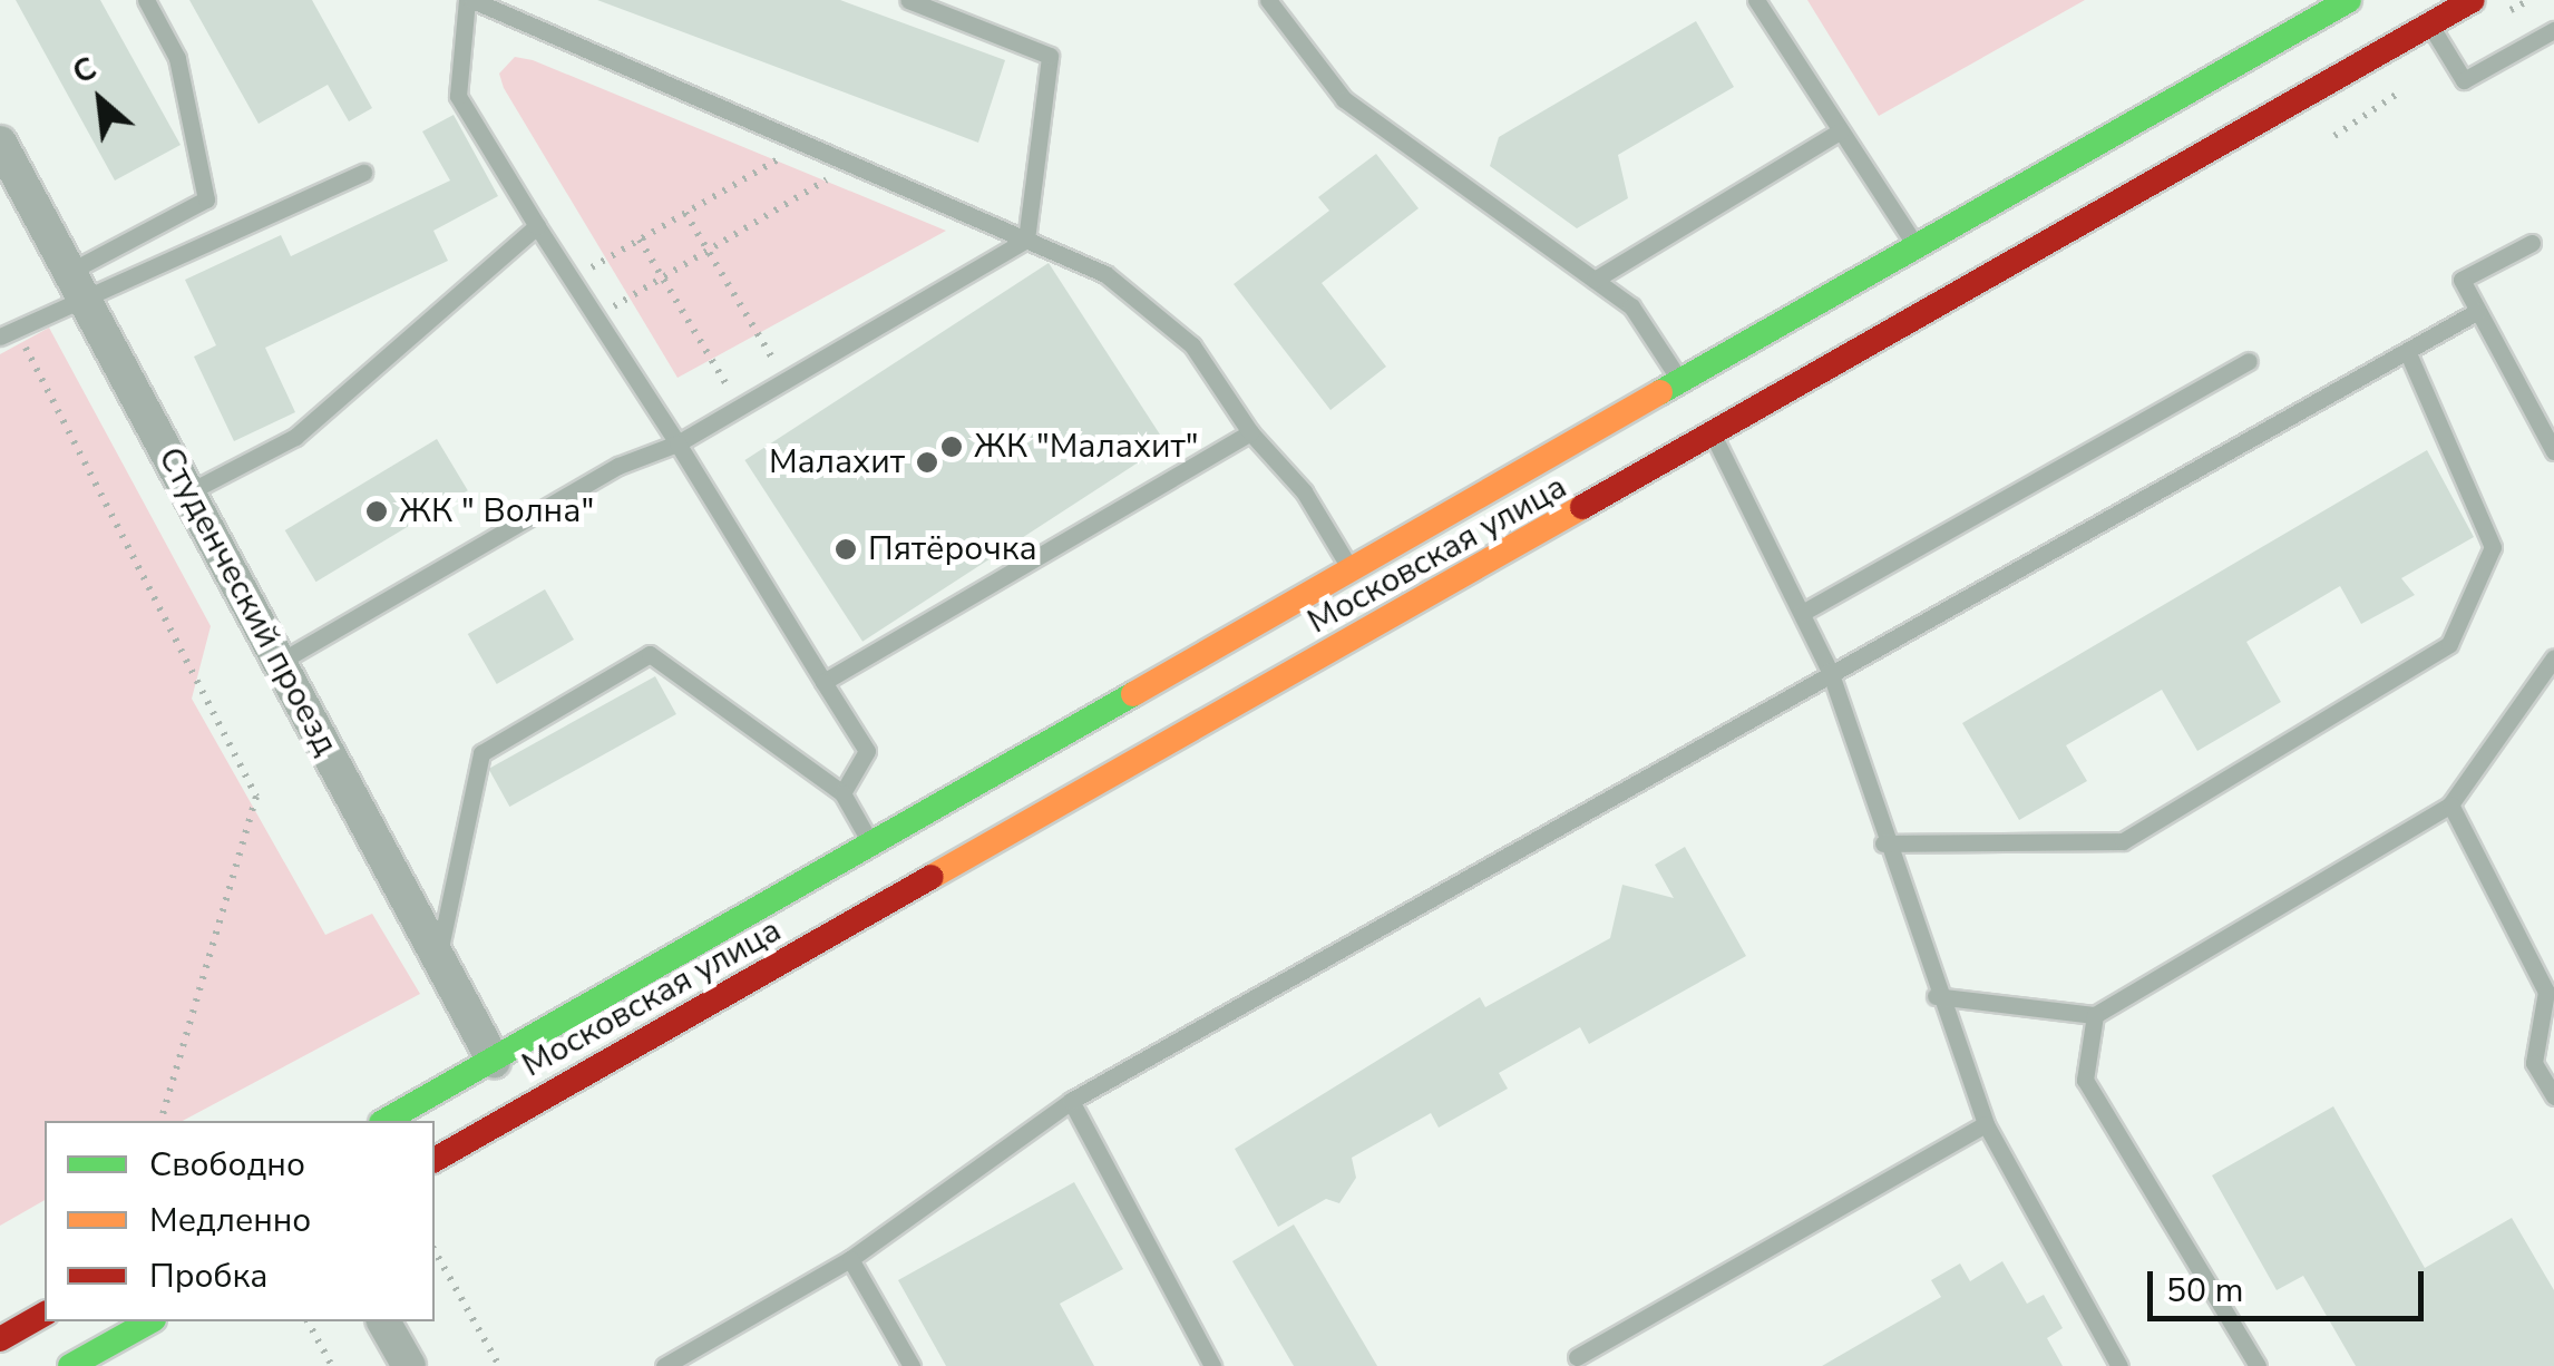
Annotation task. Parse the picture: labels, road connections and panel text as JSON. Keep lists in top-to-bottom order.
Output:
{
  "streets": {
    "main road": ["Московская улица"],
    "street": ["Студенческий проезд"]
  },
  "crossings": [
    ["Московская улица", "Студенческий проезд"]
  ],
  "places": [
    "ЖК \"Малахит\"",
    "Малахит",
    "ЖК \" Волна\"",
    "Пятёрочка"
  ],
  "legend": ["Свободно", "Медленно", "Пробка"],
  "scale_bar": "50 m",
  "north": "top left"
}
